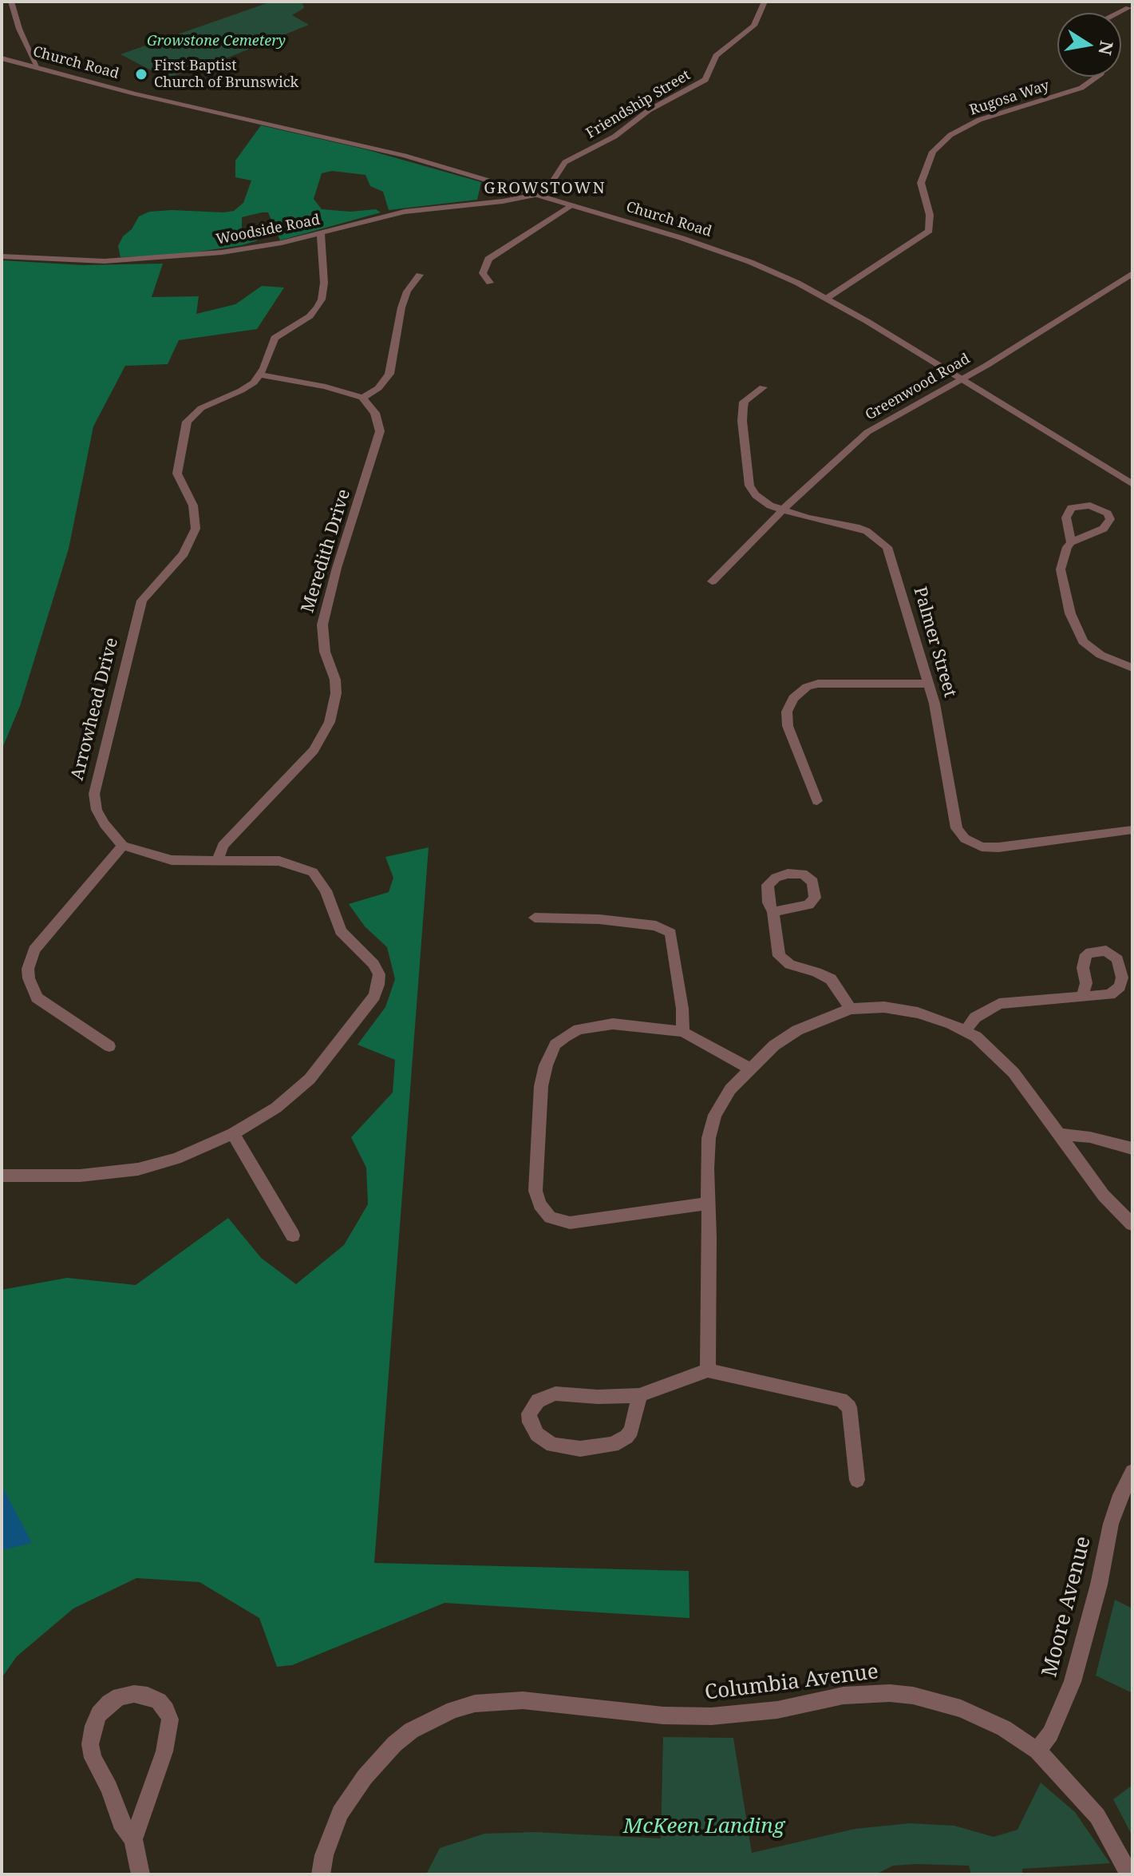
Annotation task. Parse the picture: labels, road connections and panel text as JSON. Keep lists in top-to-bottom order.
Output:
{
  "streets": {
    "street": [
      "Church Road",
      "Rugosa Way",
      "Friendship Street",
      "Woodside Road",
      "Greenwood Road",
      "Meredith Drive",
      "Palmer Street",
      "Arrowhead Drive",
      "Moore Avenue",
      "Columbia Avenue"
    ]
  },
  "crossings": [
    ["Church Road", "Rugosa Way"],
    ["Church Road", "Friendship Street"],
    ["Church Road", "Woodside Road"],
    ["Church Road", "Greenwood Road"],
    ["Friendship Street", "Woodside Road"],
    ["Greenwood Road", "Palmer Street"],
    ["Moore Avenue", "Columbia Avenue"]
  ],
  "districts": ["GROWSTOWN"],
  "parks": ["Growstone Cemetery", "McKeen Landing"],
  "places": ["First Baptist Church of Brunswick"],
  "north": "right"
}
